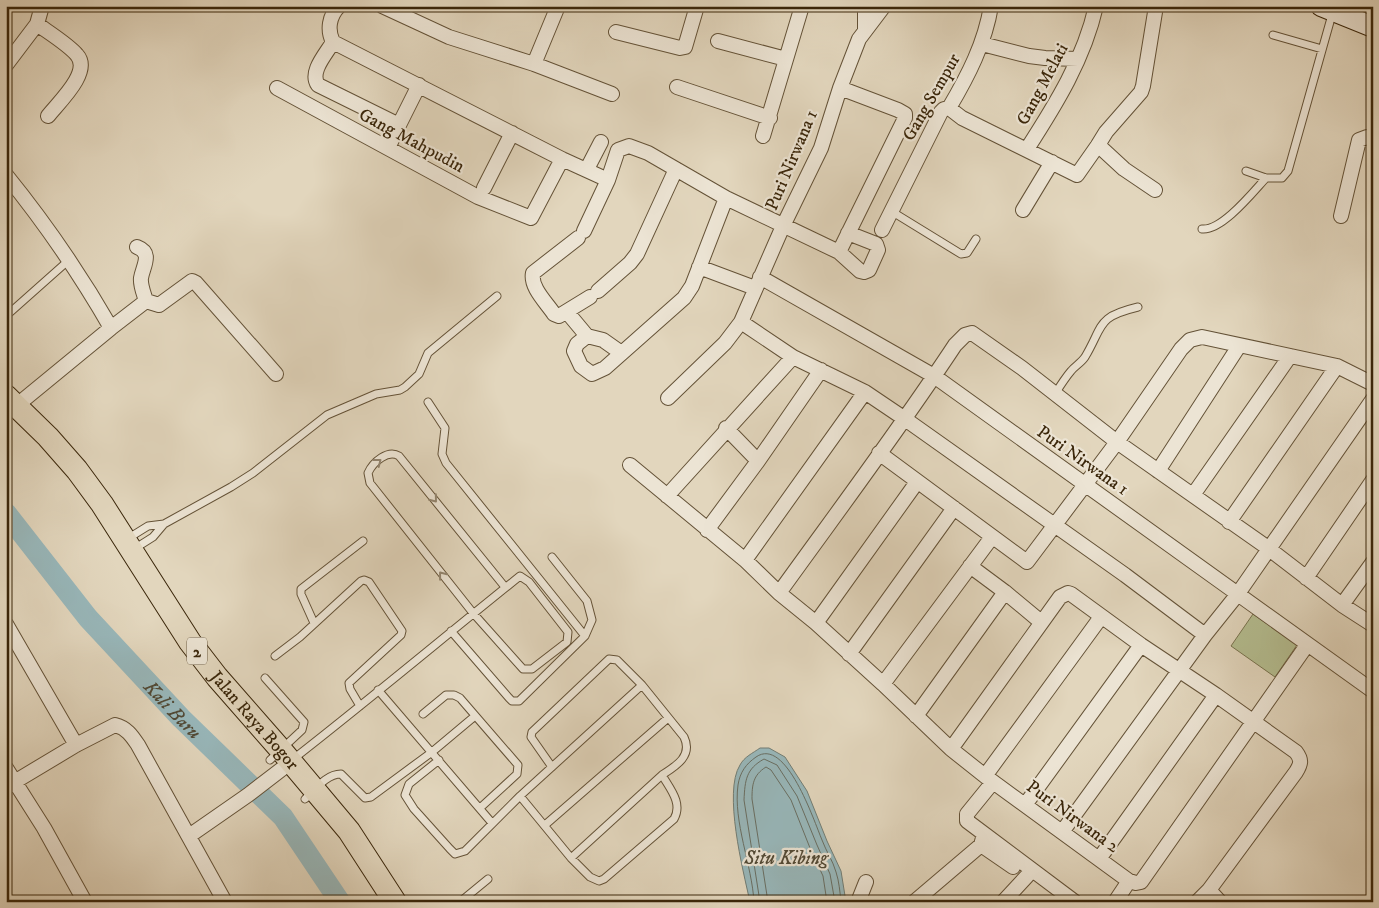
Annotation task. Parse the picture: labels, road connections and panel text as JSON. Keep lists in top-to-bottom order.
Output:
{
  "streets": {
    "highway": ["2", "Jalan Raya Bogor"],
    "street": [
      "Gang Melati",
      "Gang Sempur",
      "Gang Mahpudin",
      "Puri Nirwana 1",
      "Puri Nirwana 2"
    ]
  },
  "water": ["Kali Baru", "Situ Kibing"]
}
